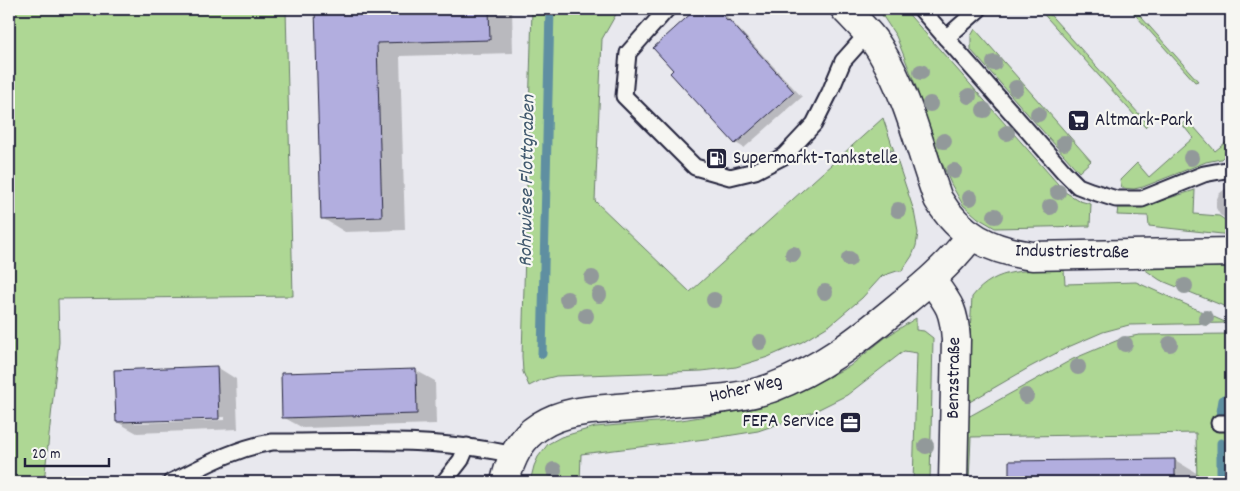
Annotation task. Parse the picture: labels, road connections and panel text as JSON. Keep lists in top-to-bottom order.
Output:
{
  "streets": {
    "street": ["Industriestraße", "Benzstraße", "Hoher Weg"]
  },
  "crossings": [
    ["Industriestraße", "Hoher Weg"],
    ["Benzstraße", "Hoher Weg"]
  ],
  "water": ["Rohrwiese Flottgraben"],
  "places": {
    "supermarket": ["Altmark-Park"],
    "fuel station": ["Supermarkt-Tankstelle"],
    "office": ["FEFA Service"]
  },
  "scale_bar": "20 m"
}
